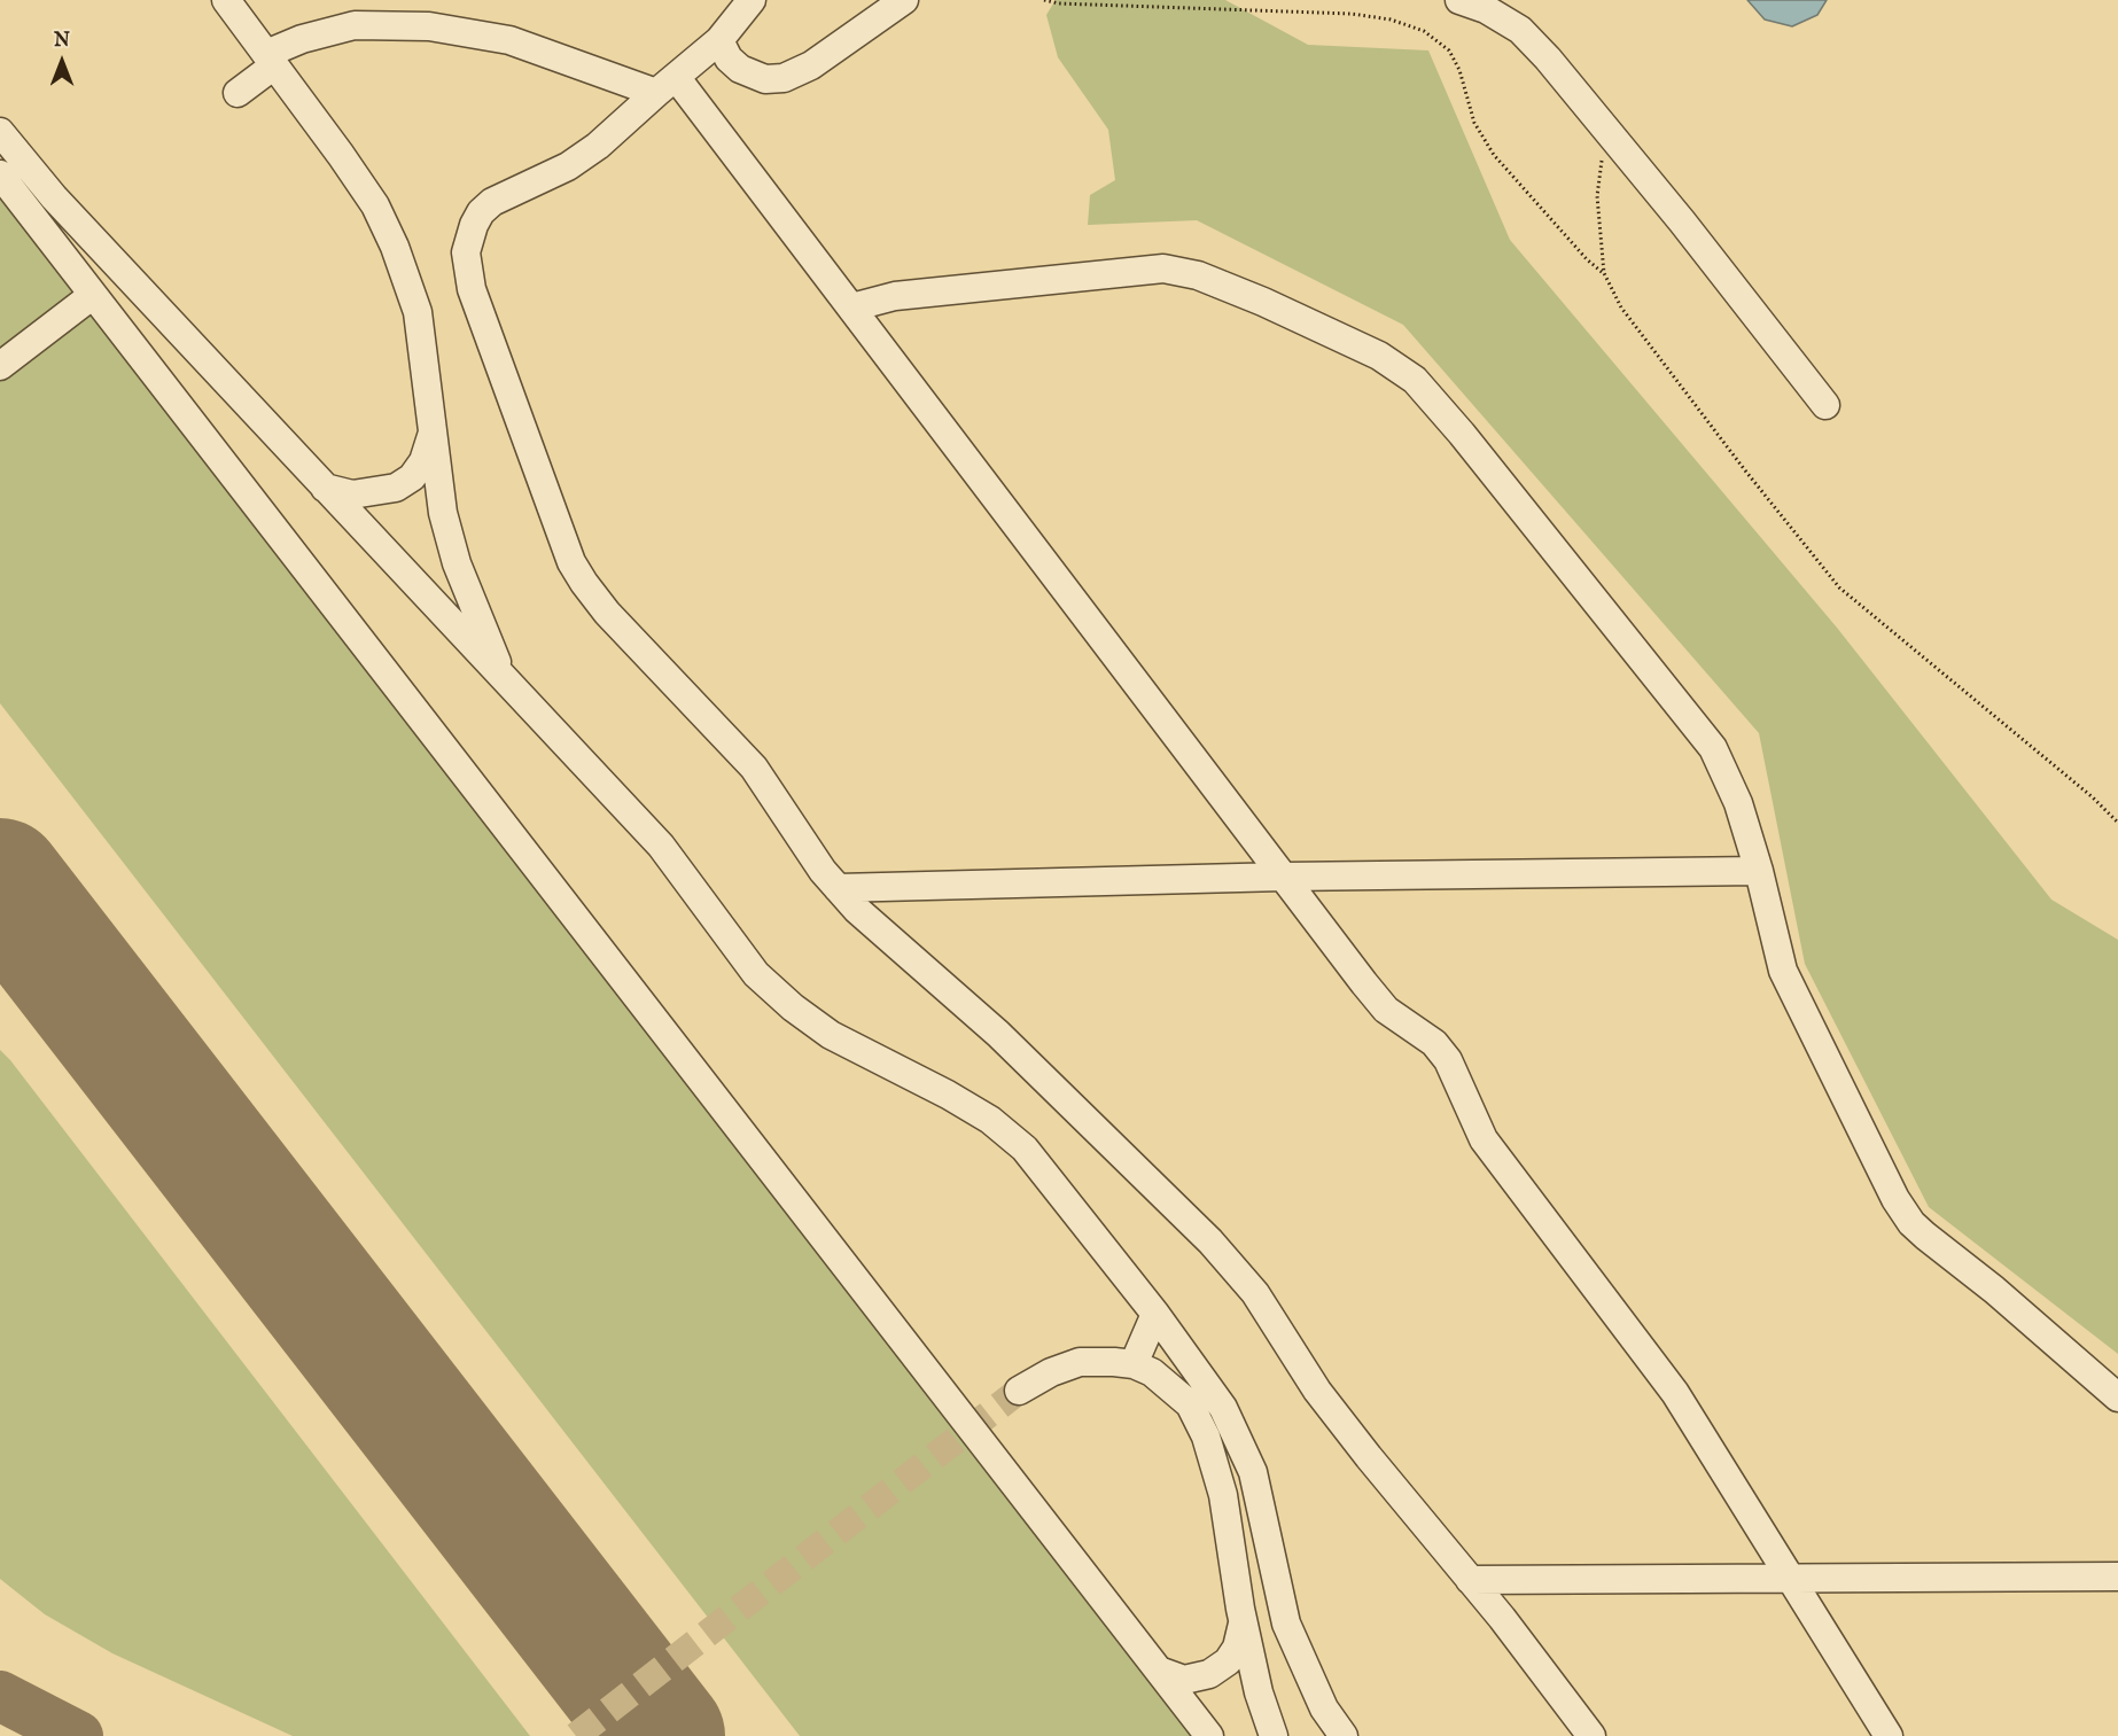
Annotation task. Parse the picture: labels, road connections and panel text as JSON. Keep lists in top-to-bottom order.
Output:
{
  "north": "top"
}
